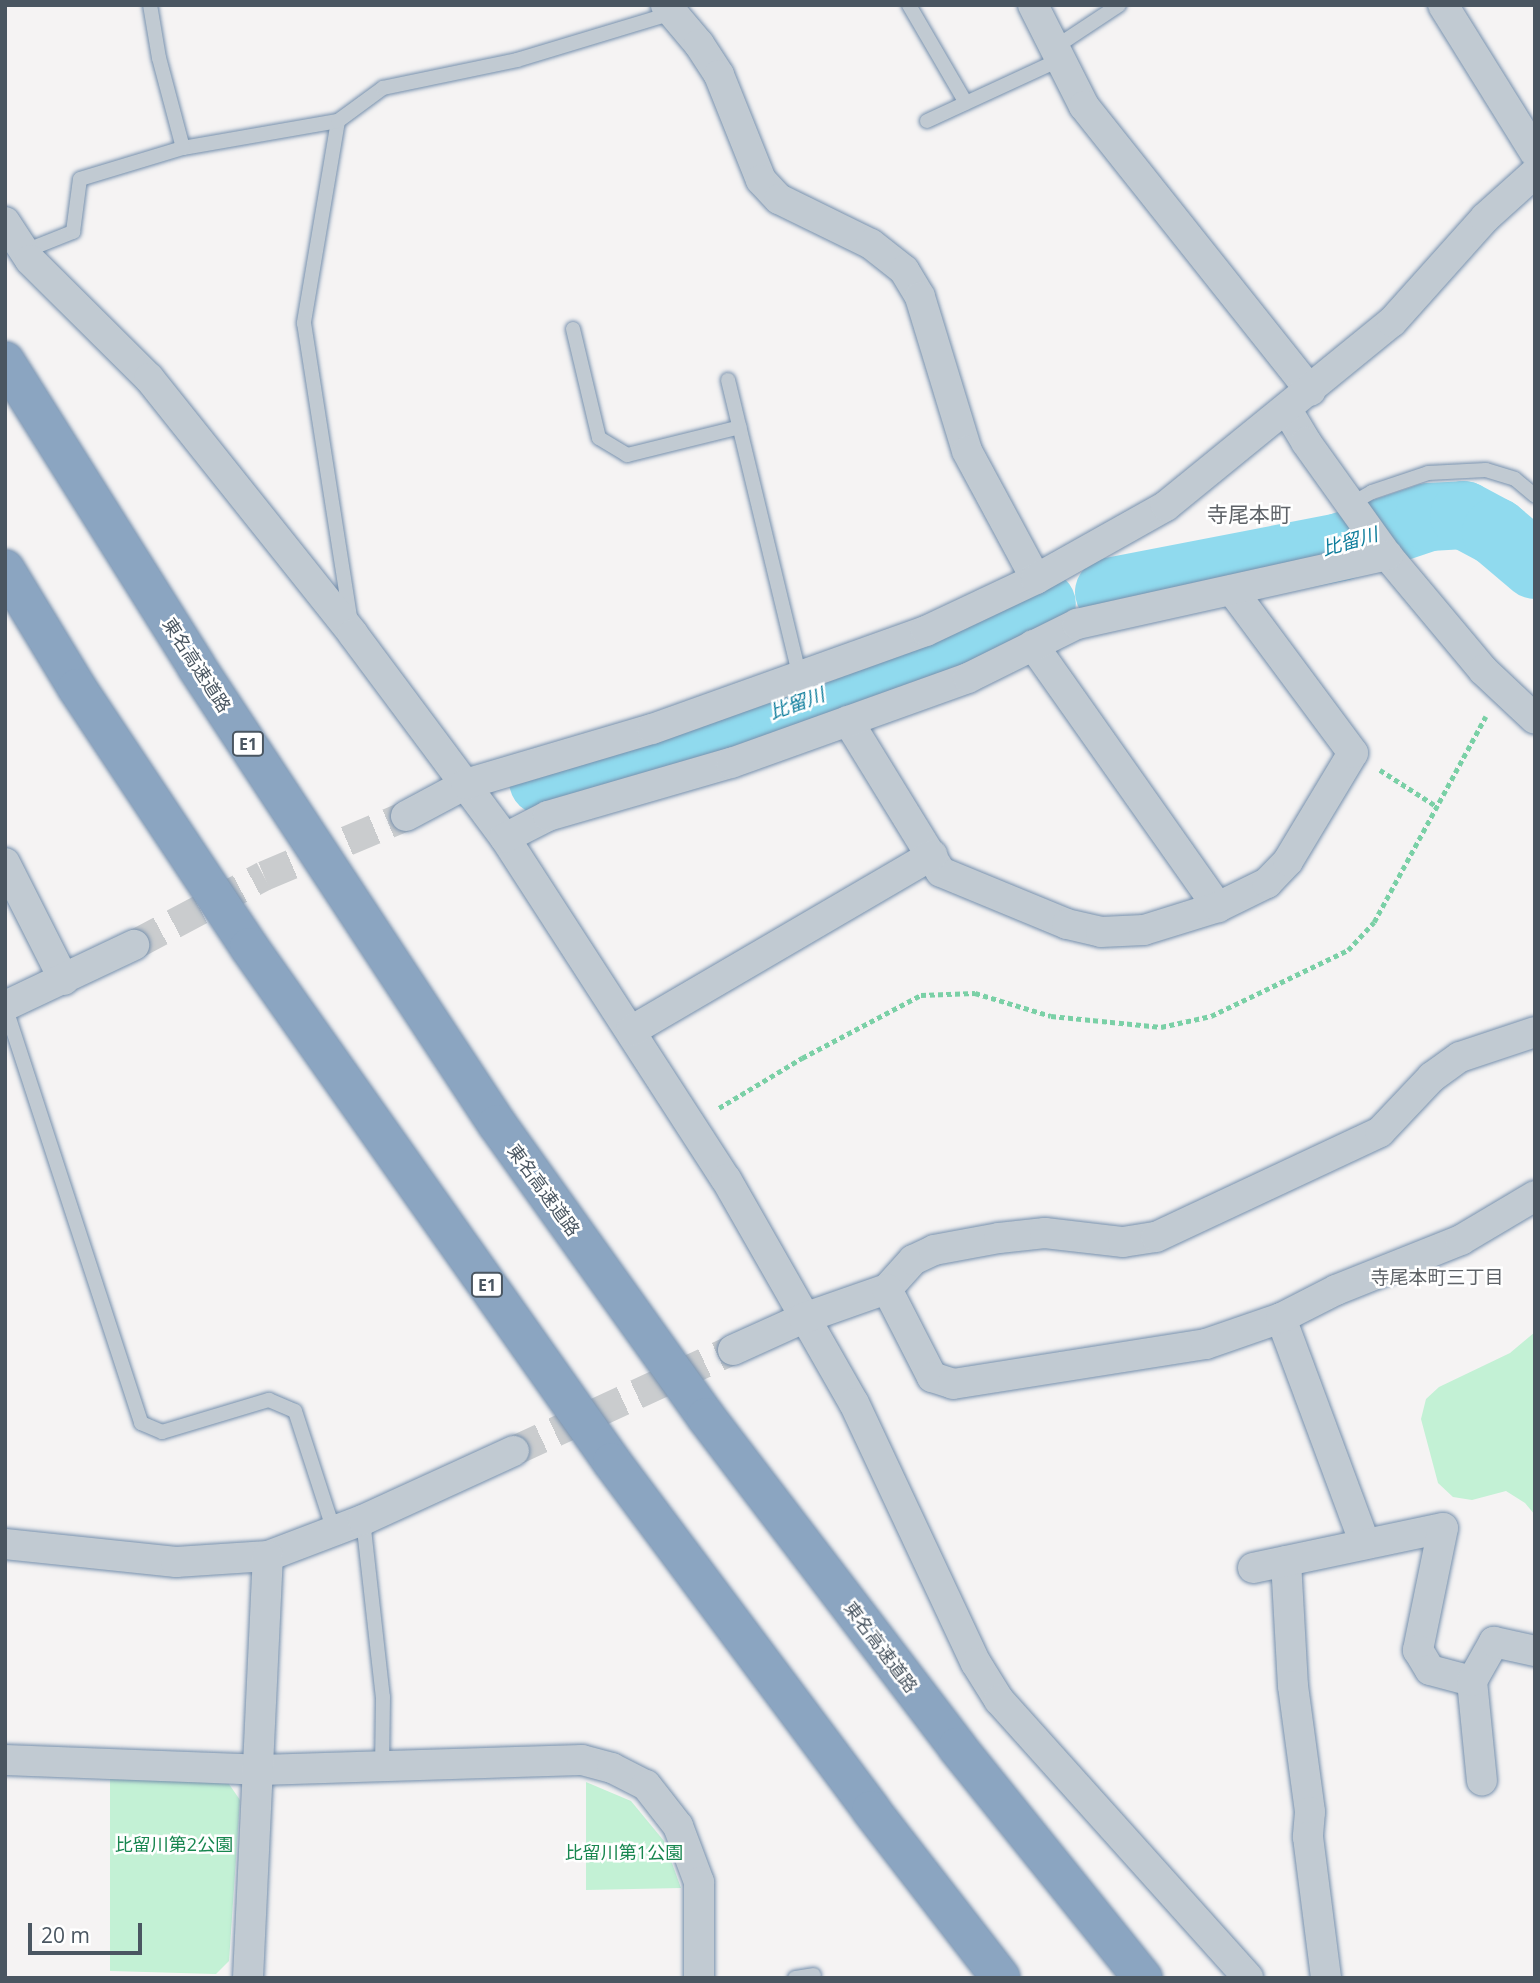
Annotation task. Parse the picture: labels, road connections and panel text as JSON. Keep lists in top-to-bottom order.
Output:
{
  "streets": {
    "highway": ["東名高速道路", "E1"]
  },
  "districts": ["寺尾本町", "寺尾本町三丁目"],
  "water": ["比留川"],
  "parks": ["比留川第2公園", "比留川第1公園"],
  "scale_bar": "20 m"
}
